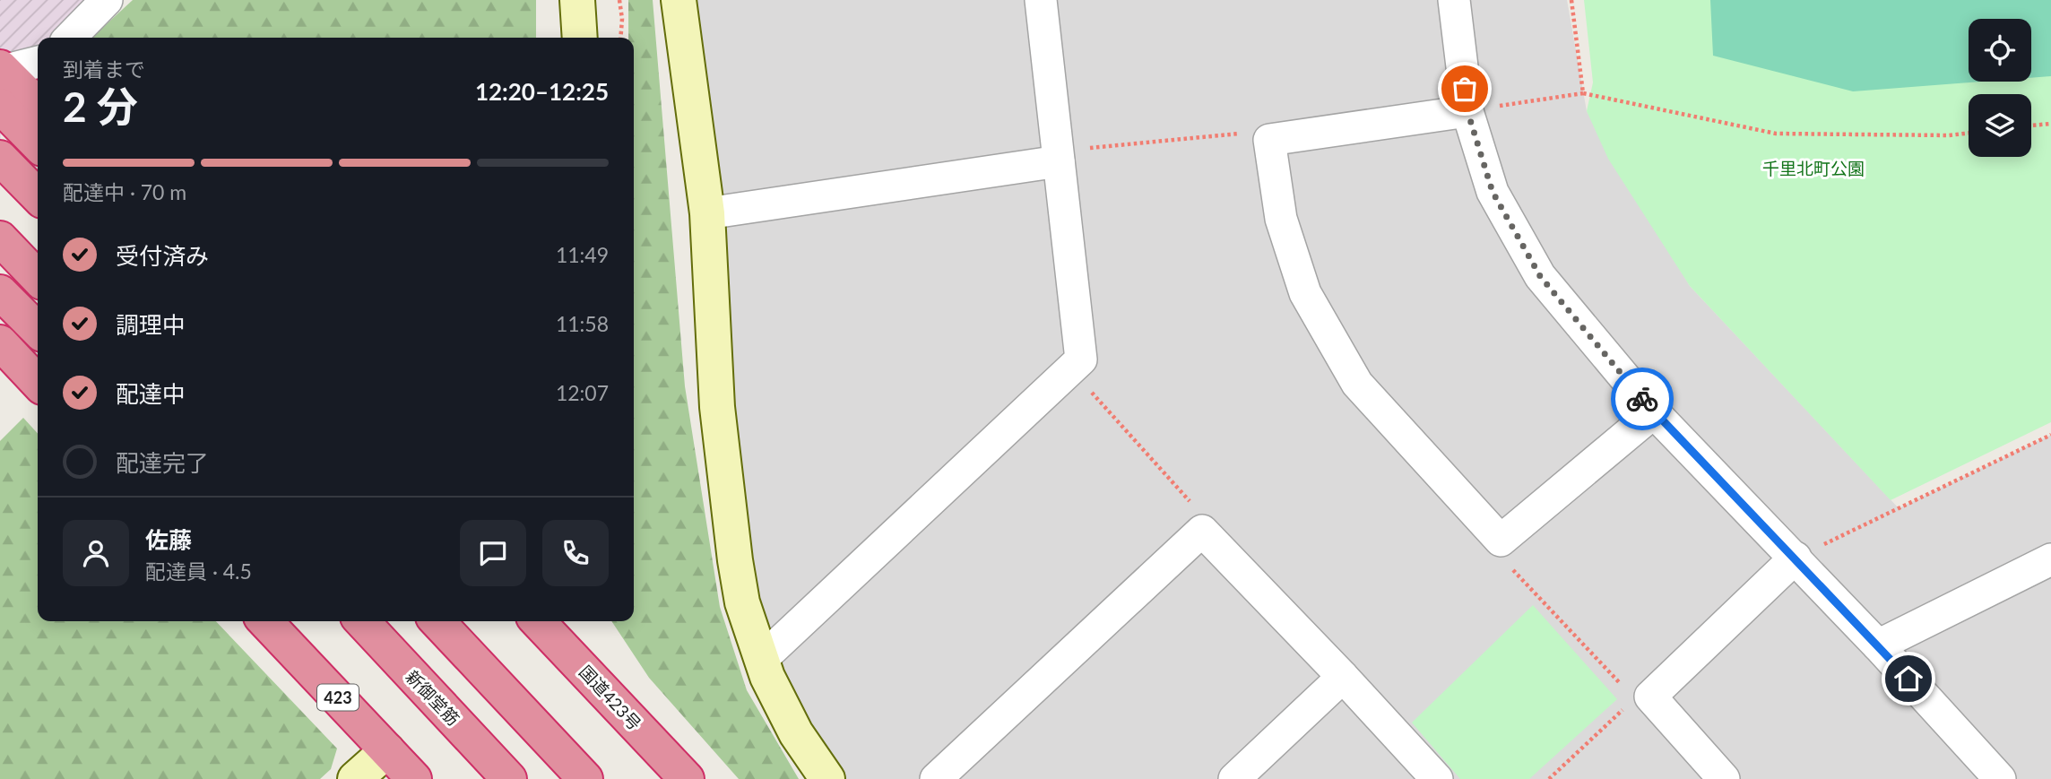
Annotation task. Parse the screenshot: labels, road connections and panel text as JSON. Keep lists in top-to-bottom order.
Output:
{
  "streets": {
    "highway": ["423", "新御堂筋", "国道423号"]
  },
  "parks": ["千里北町公園"],
  "page": {
    "heading": ["2 分", "到着まで", "12:20–12:25"],
    "panel": ["佐藤", "配達員 · 4.5"],
    "bar": "配達中 · 70 m",
    "list": [
      ["受付済み", "11:49"],
      ["調理中", "11:58"],
      ["配達中", "12:07"],
      "配達完了"
    ]
  }
}
